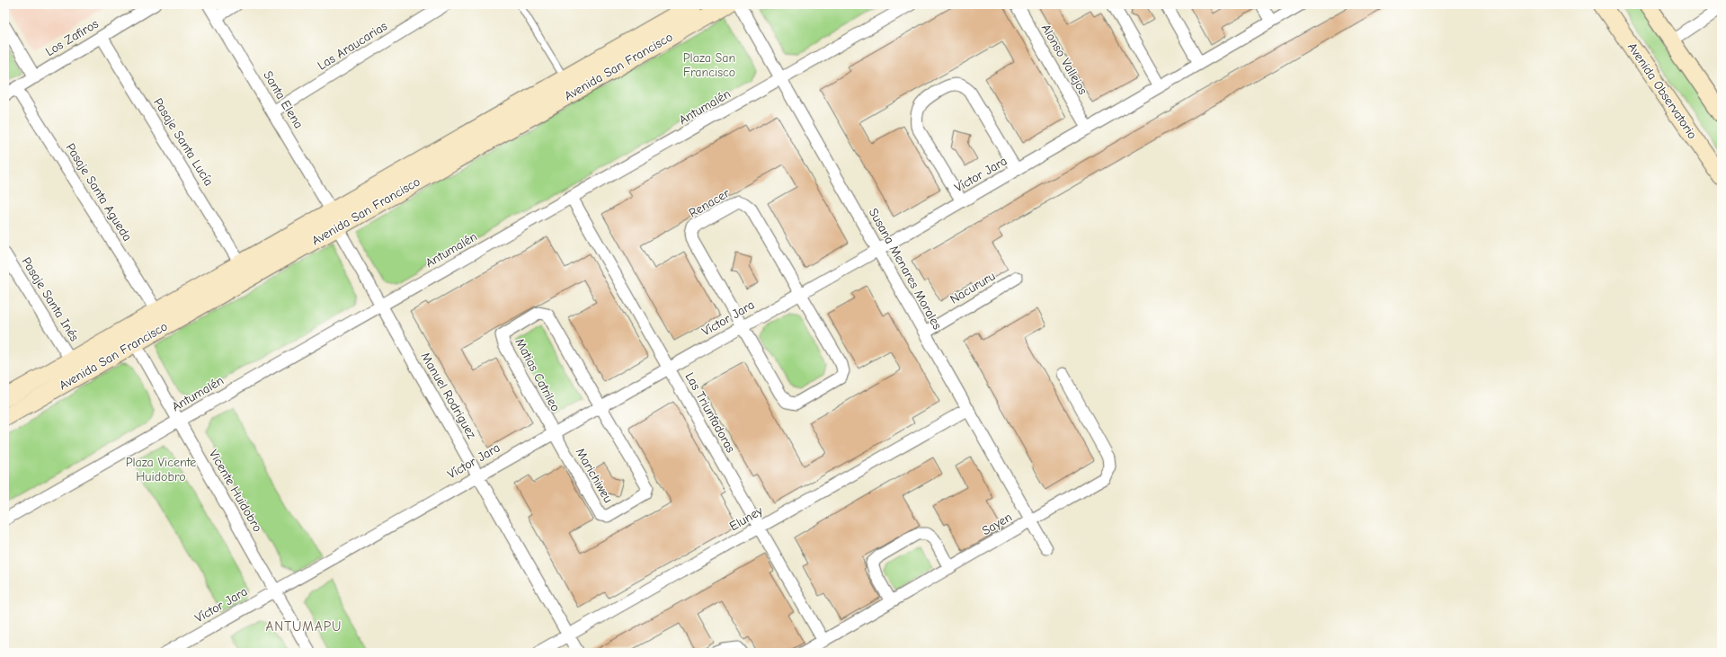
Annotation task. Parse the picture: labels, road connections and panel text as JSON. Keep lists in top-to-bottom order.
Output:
{
  "streets": {
    "main road": ["Avenida San Francisco", "Avenida Observatorio"],
    "street": [
      "Los Zafiros",
      "Las Araucarias",
      "Alonso Vallejos",
      "Santa Elena",
      "Antumalén",
      "Pasaje Santa Lucía",
      "Víctor Jara",
      "Pasaje Santa Agueda",
      "Renacer",
      "Susana Menares Morales",
      "Nacururu",
      "Pasaje Santa Inés",
      "Matias Catrileo",
      "Manuel Rodriguez",
      "Las Triunfadoras",
      "Marichiweu",
      "Vicente Huidobro",
      "Eluney",
      "Sayen"
    ]
  },
  "crossings": [
    ["Los Zafiros", "Pasaje Santa Lucía"],
    ["Los Zafiros", "Pasaje Santa Agueda"],
    ["Las Araucarias", "Santa Elena"],
    ["Alonso Vallejos", "Víctor Jara"],
    ["Avenida San Francisco", "Santa Elena"],
    ["Avenida San Francisco", "Pasaje Santa Lucía"],
    ["Avenida San Francisco", "Pasaje Santa Agueda"],
    ["Avenida San Francisco", "Pasaje Santa Inés"],
    ["Avenida San Francisco", "Manuel Rodriguez"],
    ["Avenida San Francisco", "Vicente Huidobro"],
    ["Antumalén", "Susana Menares Morales"],
    ["Antumalén", "Manuel Rodriguez"],
    ["Antumalén", "Las Triunfadoras"],
    ["Antumalén", "Vicente Huidobro"],
    ["Víctor Jara", "Renacer"],
    ["Víctor Jara", "Susana Menares Morales"],
    ["Víctor Jara", "Matias Catrileo"],
    ["Víctor Jara", "Manuel Rodriguez"],
    ["Víctor Jara", "Las Triunfadoras"],
    ["Víctor Jara", "Marichiweu"],
    ["Víctor Jara", "Vicente Huidobro"],
    ["Susana Menares Morales", "Nacururu"],
    ["Susana Menares Morales", "Eluney"],
    ["Susana Menares Morales", "Sayen"],
    ["Matias Catrileo", "Marichiweu"],
    ["Manuel Rodriguez", "Eluney"],
    ["Las Triunfadoras", "Eluney"],
    ["Las Triunfadoras", "Sayen"]
  ],
  "districts": ["ANTUMAPU"],
  "parks": ["Plaza San Francisco", "Plaza Vicente Huidobro"]
}
